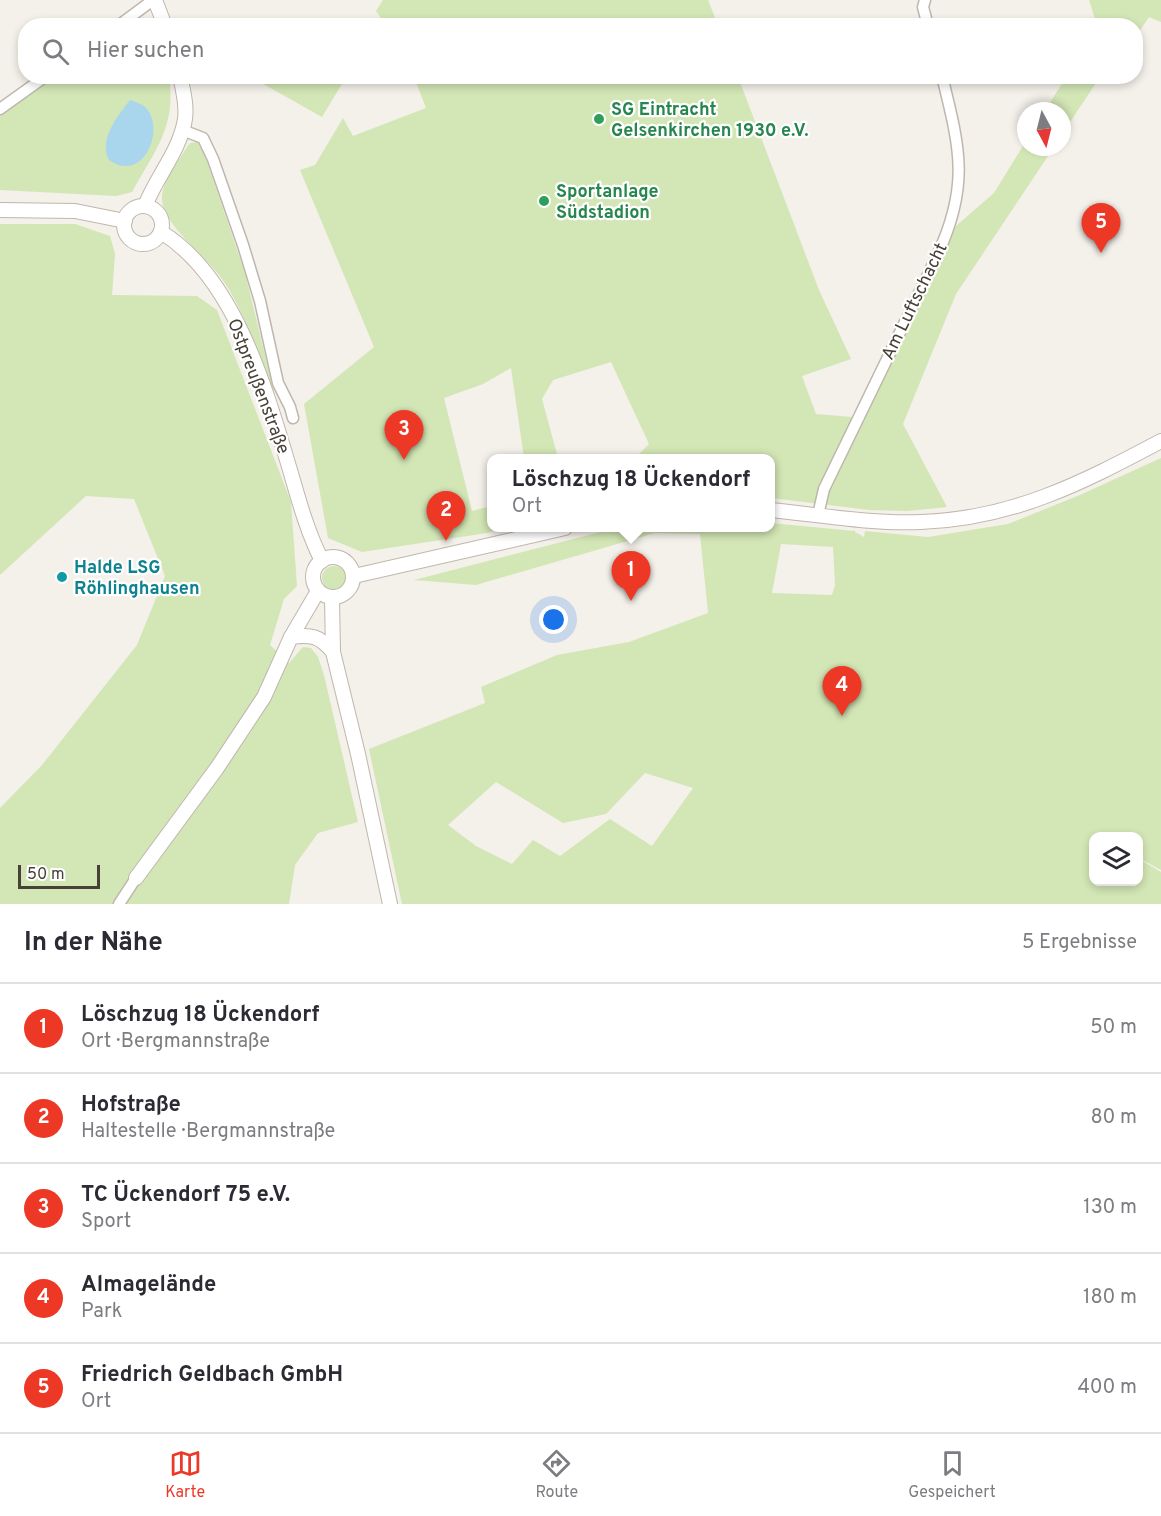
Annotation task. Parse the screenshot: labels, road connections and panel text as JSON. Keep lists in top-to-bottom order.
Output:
{
  "streets": {
    "street": ["Am Luftschacht", "Ostpreußenstraße"]
  },
  "places": ["SG Eintracht Gelsenkirchen 1930 e.V.", "Sportanlage Südstadion", "Halde LSG Röhlinghausen"],
  "scale_bar": "50 m",
  "north": "bottom",
  "page": {
    "search": "Hier suchen",
    "pins": [
      "5",
      "3",
      "2",
      "1",
      "4"
    ],
    "popup": ["Löschzug 18 Ückendorf", "Ort"],
    "scale": "50 m",
    "heading": ["In der Nähe", "5 Ergebnisse"],
    "list": [
      {
        "mark": "1",
        "name": "Löschzug 18 Ückendorf",
        "note": "Ort · Bergmannstraße",
        "value": "50 m"
      },
      {
        "mark": "2",
        "name": "Hofstraße",
        "note": "Haltestelle · Bergmannstraße",
        "value": "80 m"
      },
      {
        "mark": "3",
        "name": "TC Ückendorf 75 e.V.",
        "note": "Sport",
        "value": "130 m"
      },
      {
        "mark": "4",
        "name": "Almagelände",
        "note": "Park",
        "value": "180 m"
      },
      {
        "mark": "5",
        "name": "Friedrich Geldbach GmbH",
        "note": "Ort",
        "value": "400 m"
      }
    ],
    "nav": ["Karte", "Route", "Gespeichert"]
  }
}
